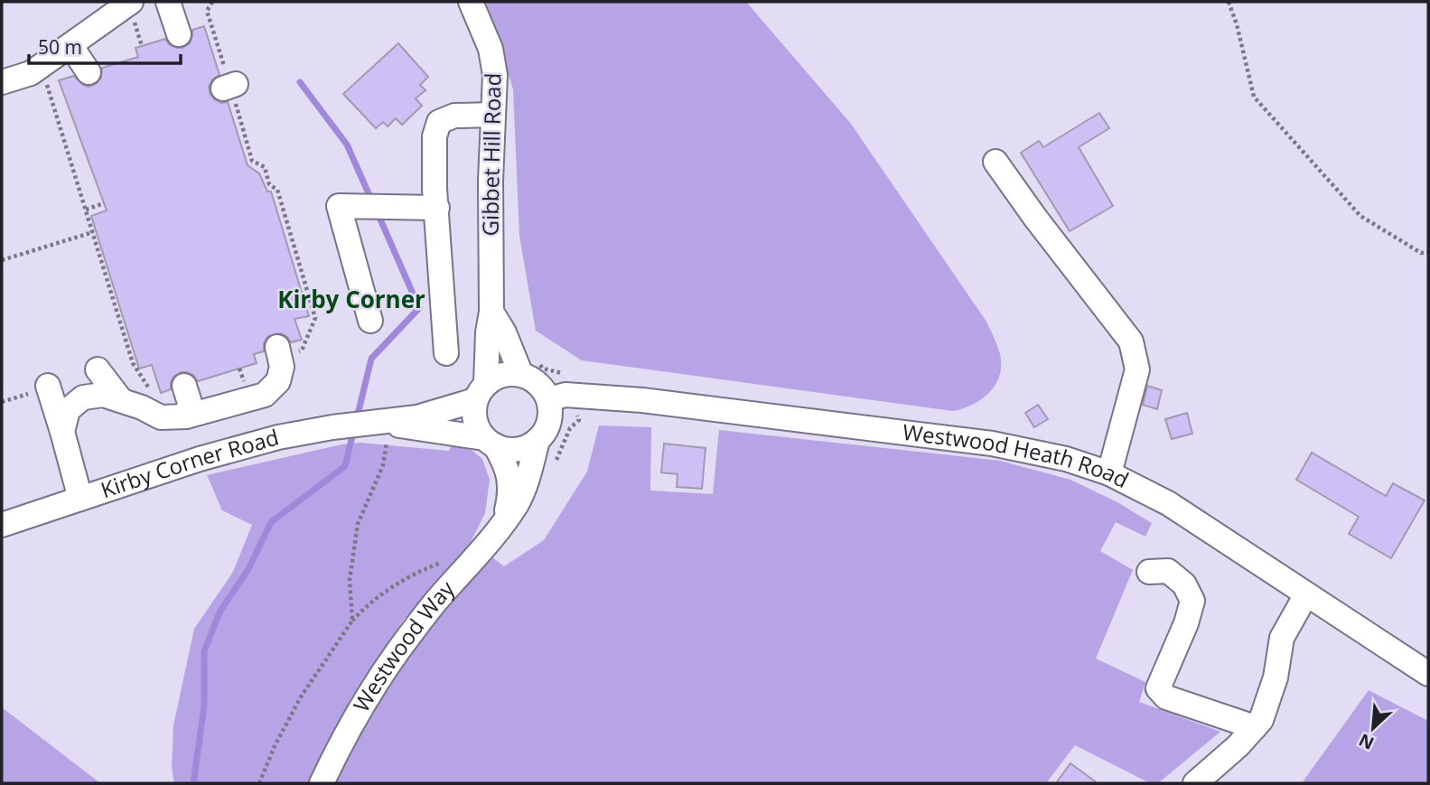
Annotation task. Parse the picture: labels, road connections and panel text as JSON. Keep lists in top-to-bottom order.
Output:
{
  "streets": {
    "street": [
      "Gibbet Hill Road",
      "Westwood Heath Road",
      "Kirby Corner Road",
      "Westwood Way"
    ]
  },
  "crossings": [
    ["Gibbet Hill Road", "Westwood Heath Road"],
    ["Gibbet Hill Road", "Kirby Corner Road"],
    ["Gibbet Hill Road", "Westwood Way"],
    ["Westwood Heath Road", "Kirby Corner Road"],
    ["Westwood Heath Road", "Westwood Way"],
    ["Kirby Corner Road", "Westwood Way"]
  ],
  "districts": ["Kirby Corner"],
  "scale_bar": "50 m",
  "north": "bottom left"
}
